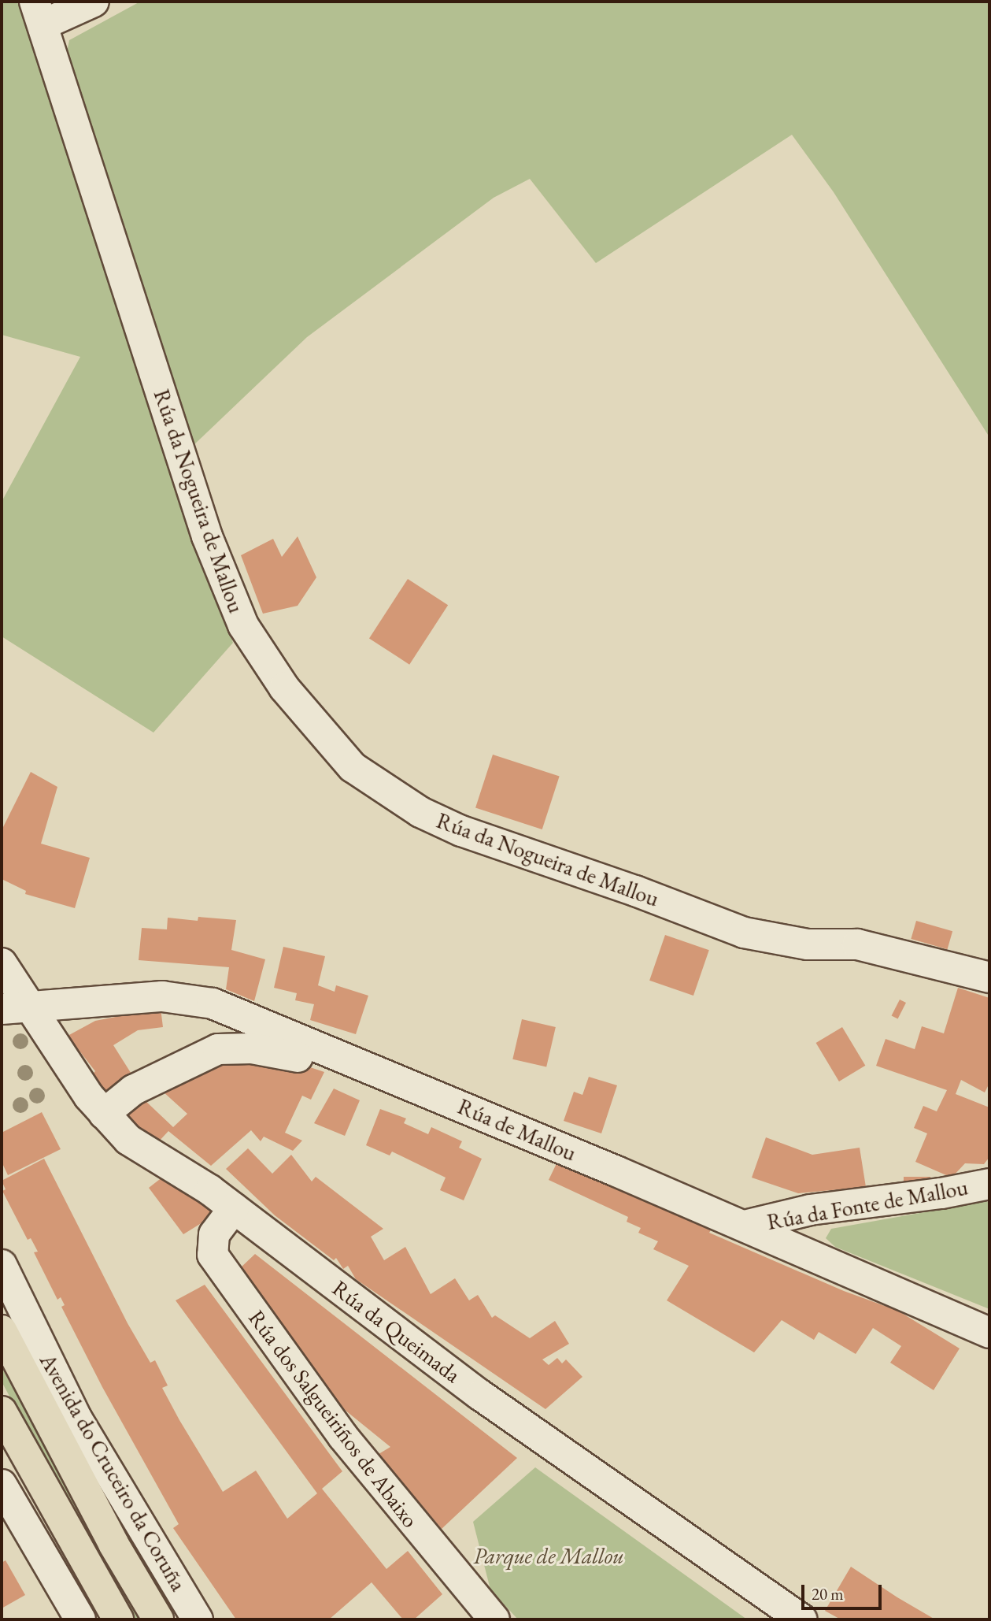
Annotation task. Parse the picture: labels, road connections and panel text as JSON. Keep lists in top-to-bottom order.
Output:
{
  "streets": {
    "main road": ["Avenida do Cruceiro da Coruña"],
    "street": [
      "Rúa da Nogueira de Mallou",
      "Rúa de Mallou",
      "Rúa da Fonte de Mallou",
      "Rúa da Queimada",
      "Rúa dos Salgueiriños de Abaixo"
    ]
  },
  "crossings": [
    ["Rúa de Mallou", "Rúa da Fonte de Mallou"],
    ["Rúa de Mallou", "Rúa da Queimada"],
    ["Rúa da Queimada", "Rúa dos Salgueiriños de Abaixo"]
  ],
  "parks": ["Parque de Mallou"],
  "scale_bar": "20 m"
}
